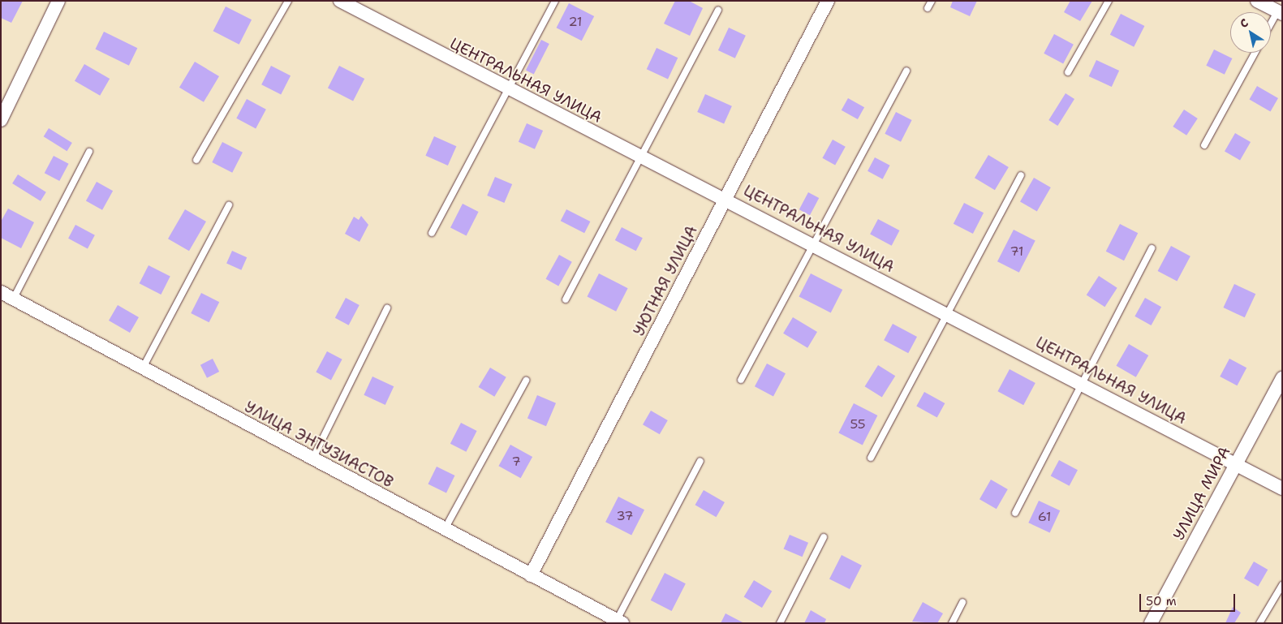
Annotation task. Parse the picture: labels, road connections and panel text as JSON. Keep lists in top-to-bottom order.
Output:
{
  "streets": {
    "street": [
      "ЦЕНТРАЛЬНАЯ УЛИЦА",
      "УЮТНАЯ УЛИЦА",
      "УЛИЦА ЭНТУЗИАСТОВ",
      "УЛИЦА МИРА"
    ]
  },
  "crossings": [
    ["ЦЕНТРАЛЬНАЯ УЛИЦА", "УЮТНАЯ УЛИЦА"],
    ["ЦЕНТРАЛЬНАЯ УЛИЦА", "УЛИЦА МИРА"],
    ["УЮТНАЯ УЛИЦА", "УЛИЦА ЭНТУЗИАСТОВ"]
  ],
  "house_numbers": [
    "21",
    "71",
    "55",
    "7",
    "37",
    "61"
  ],
  "scale_bar": "50 m",
  "north": "top left"
}
